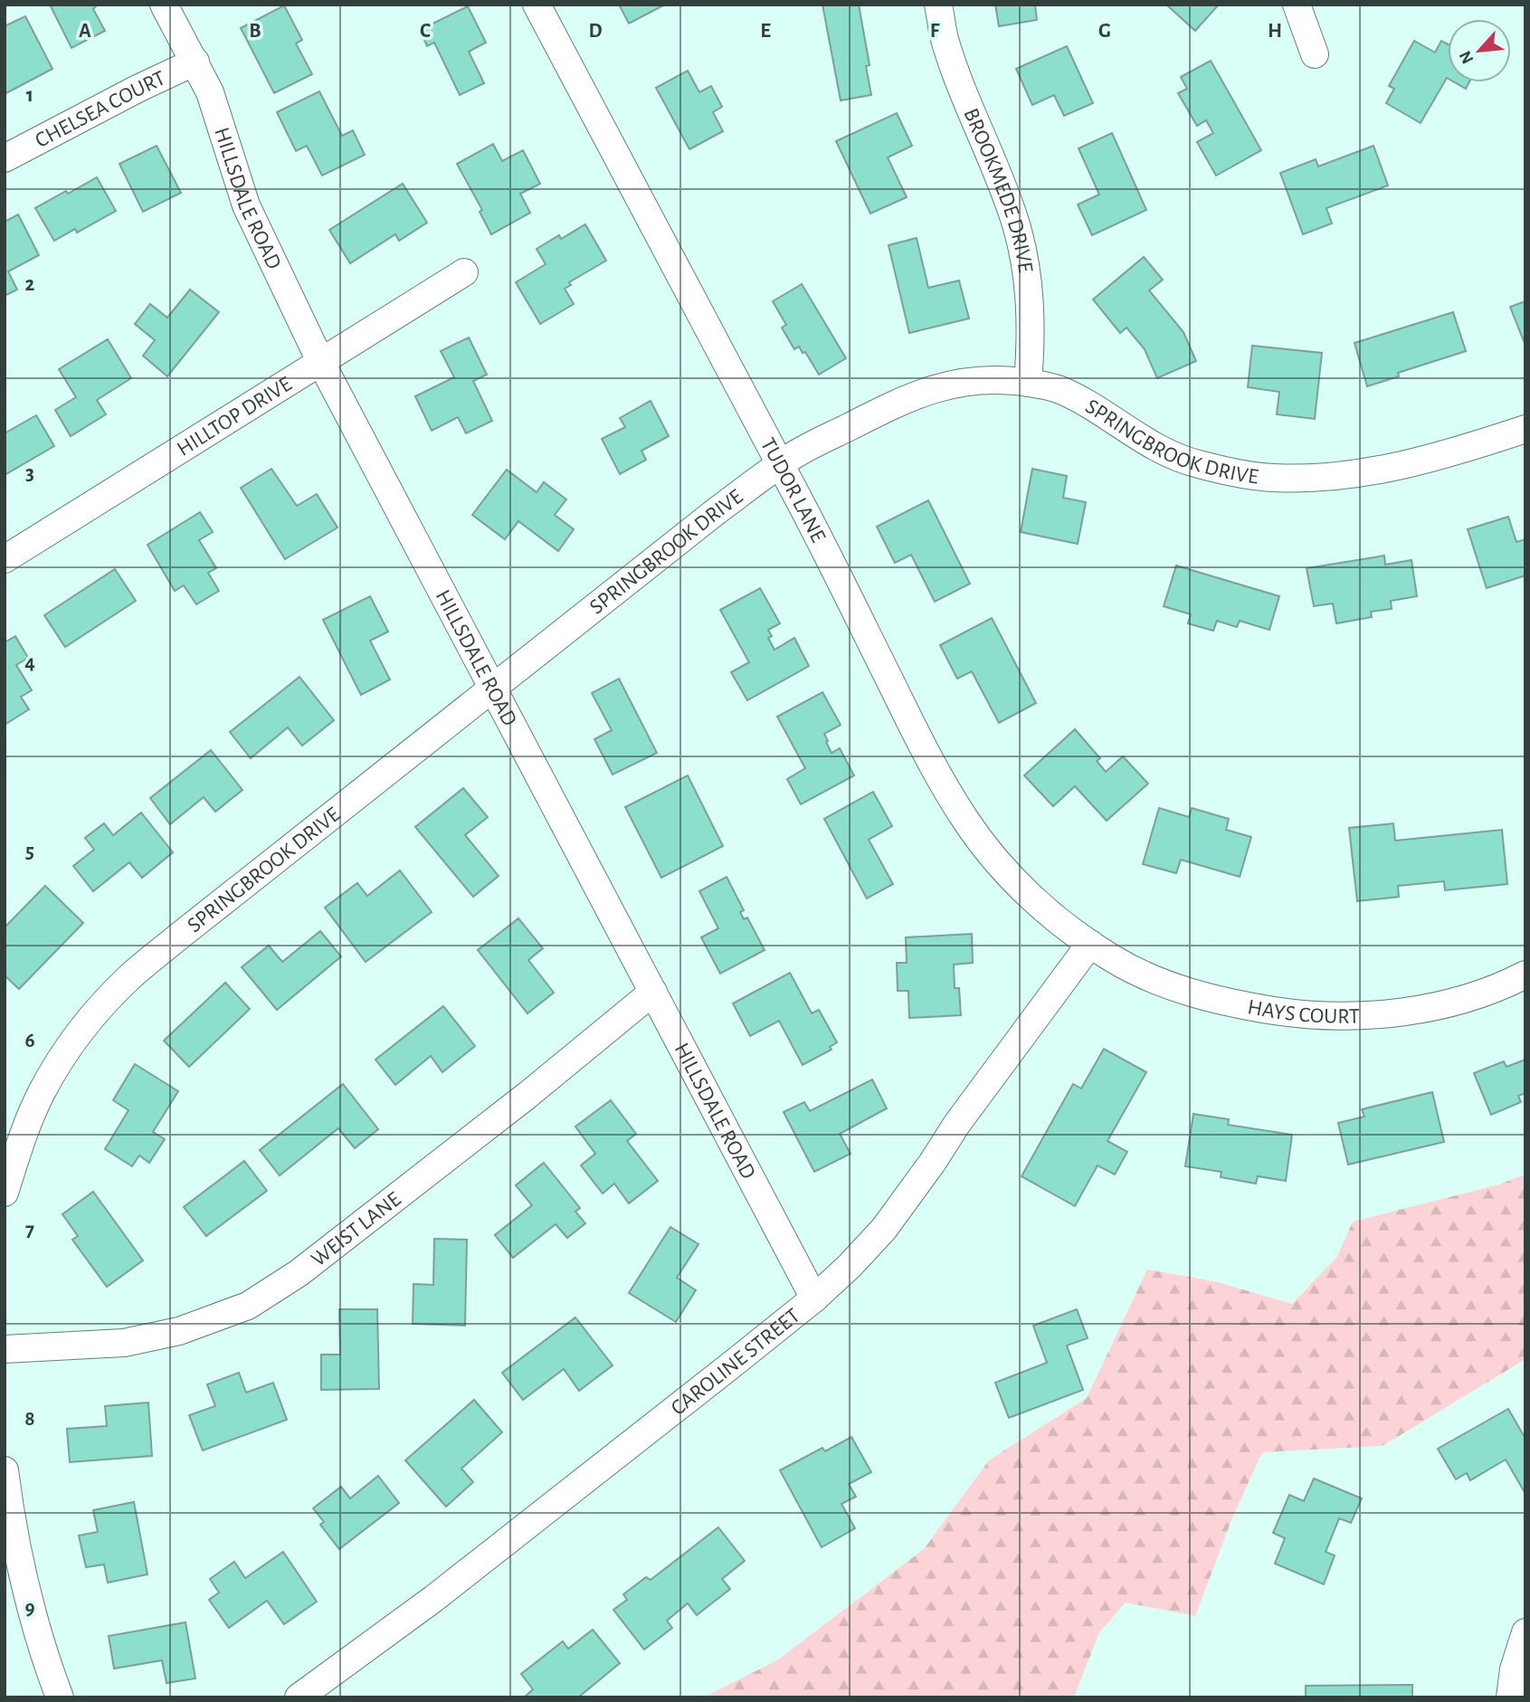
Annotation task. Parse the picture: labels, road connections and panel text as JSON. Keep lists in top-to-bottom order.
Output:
{
  "streets": {
    "street": [
      "CHELSEA COURT",
      "BROOKMEDE DRIVE",
      "HILLSDALE ROAD",
      "HILLTOP DRIVE",
      "SPRINGBROOK DRIVE",
      "TUDOR LANE",
      "HAYS COURT",
      "WEIST LANE",
      "CAROLINE STREET"
    ]
  },
  "crossings": [
    ["CHELSEA COURT", "HILLSDALE ROAD"],
    ["BROOKMEDE DRIVE", "SPRINGBROOK DRIVE"],
    ["HILLSDALE ROAD", "HILLTOP DRIVE"],
    ["HILLSDALE ROAD", "SPRINGBROOK DRIVE"],
    ["HILLSDALE ROAD", "WEIST LANE"],
    ["HILLSDALE ROAD", "CAROLINE STREET"],
    ["SPRINGBROOK DRIVE", "TUDOR LANE"],
    ["TUDOR LANE", "HAYS COURT"],
    ["TUDOR LANE", "CAROLINE STREET"],
    ["HAYS COURT", "CAROLINE STREET"]
  ],
  "north": "bottom left",
  "grid": {
    "columns": [
      "A",
      "B",
      "C",
      "D",
      "E",
      "F",
      "G",
      "H"
    ],
    "rows": [
      "1",
      "2",
      "3",
      "4",
      "5",
      "6",
      "7",
      "8",
      "9"
    ]
  }
}
